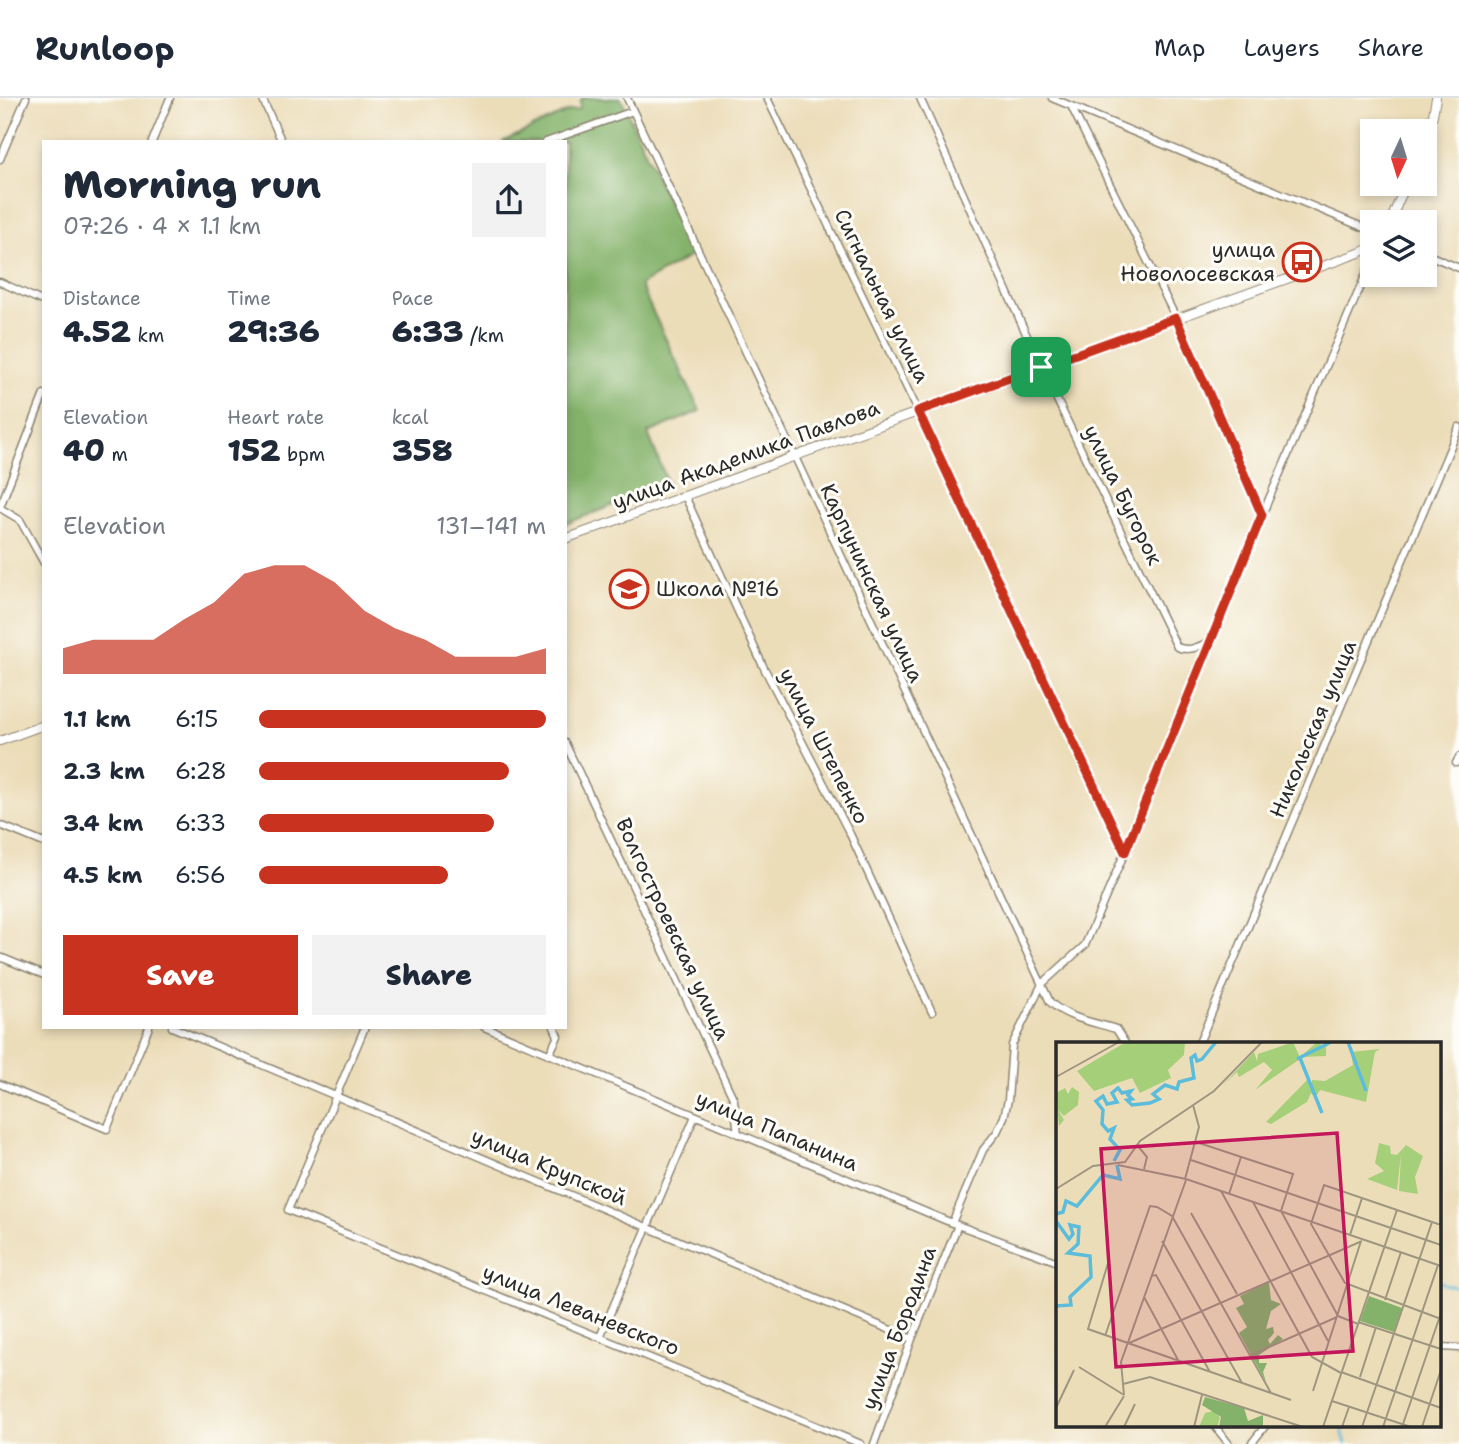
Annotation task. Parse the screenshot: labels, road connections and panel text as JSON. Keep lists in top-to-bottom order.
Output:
{
  "streets": {
    "street": [
      "Сигнальная улица",
      "улица Академика Павлова",
      "улица Бугорок",
      "Карпунинская улица",
      "Никольская улица",
      "улица Штепенко",
      "Волгостроевская улица",
      "улица Папанина",
      "улица Крупской",
      "улица Леваневского",
      "улица Бородина"
    ]
  },
  "crossings": [
    ["Сигнальная улица", "улица Академика Павлова"],
    ["улица Академика Павлова", "улица Бугорок"],
    ["улица Академика Павлова", "Карпунинская улица"],
    ["улица Академика Павлова", "улица Штепенко"],
    ["Карпунинская улица", "улица Бородина"],
    ["Волгостроевская улица", "улица Папанина"],
    ["улица Папанина", "улица Бородина"],
    ["улица Крупской", "улица Леваневского"],
    ["улица Крупской", "улица Бородина"]
  ],
  "places": {
    "bus stop": ["улица Новолосевская"],
    "school or university": ["Школа №16"]
  },
  "north": "bottom",
  "page": {
    "header": "Runloop",
    "nav": ["Map", "Layers", "Share"],
    "heading": ["Morning run", "07:26 · 4 × 1.1 km"],
    "stats": [
      ["Distance", "4.52 km"],
      ["Time", "29:36"],
      ["Pace", "6:33 /km"],
      ["Elevation", "40 m"],
      ["Heart rate", "152 bpm"],
      ["kcal", "358"]
    ],
    "chart": ["Elevation", "131–141 m"],
    "list": [
      {
        "name": "1.1 km",
        "note": "6:15"
      },
      {
        "name": "2.3 km",
        "note": "6:28"
      },
      {
        "name": "3.4 km",
        "note": "6:33"
      },
      {
        "name": "4.5 km",
        "note": "6:56"
      }
    ],
    "buttons": ["Save", "Share"]
  }
}
